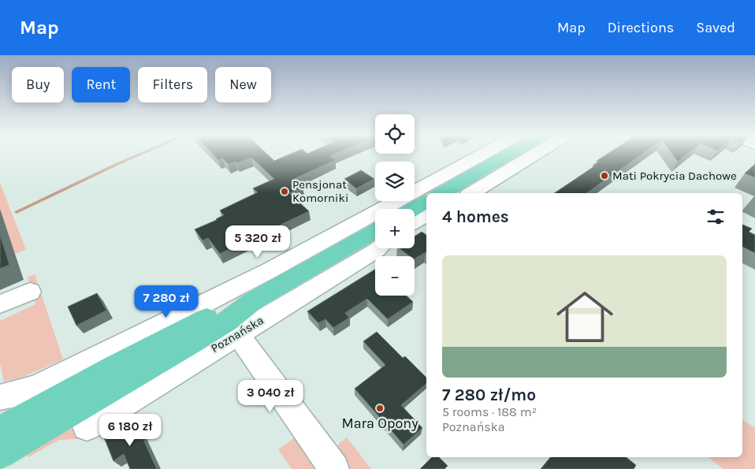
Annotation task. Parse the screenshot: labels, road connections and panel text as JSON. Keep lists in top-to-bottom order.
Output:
{
  "streets": {
    "main road": ["Poznańska"]
  },
  "places": ["Mati Pokrycia Dachowe", "Pensjonat Komorniki", "Mara Opony"],
  "page": {
    "header": "Map",
    "nav": ["Map", "Directions", "Saved"],
    "chip": [
      "Buy",
      "Rent",
      "Filters",
      "New"
    ],
    "map_buttons": ["+", "−"],
    "heading": "4 homes",
    "price": [
      "5 320 zł",
      "7 280 zł",
      "3 040 zł",
      "6 180 zł"
    ],
    "list": [
      {
        "name": "7 280 zł/mo",
        "note": "5 rooms · 188 m² · Poznańska"
      }
    ]
  }
}
